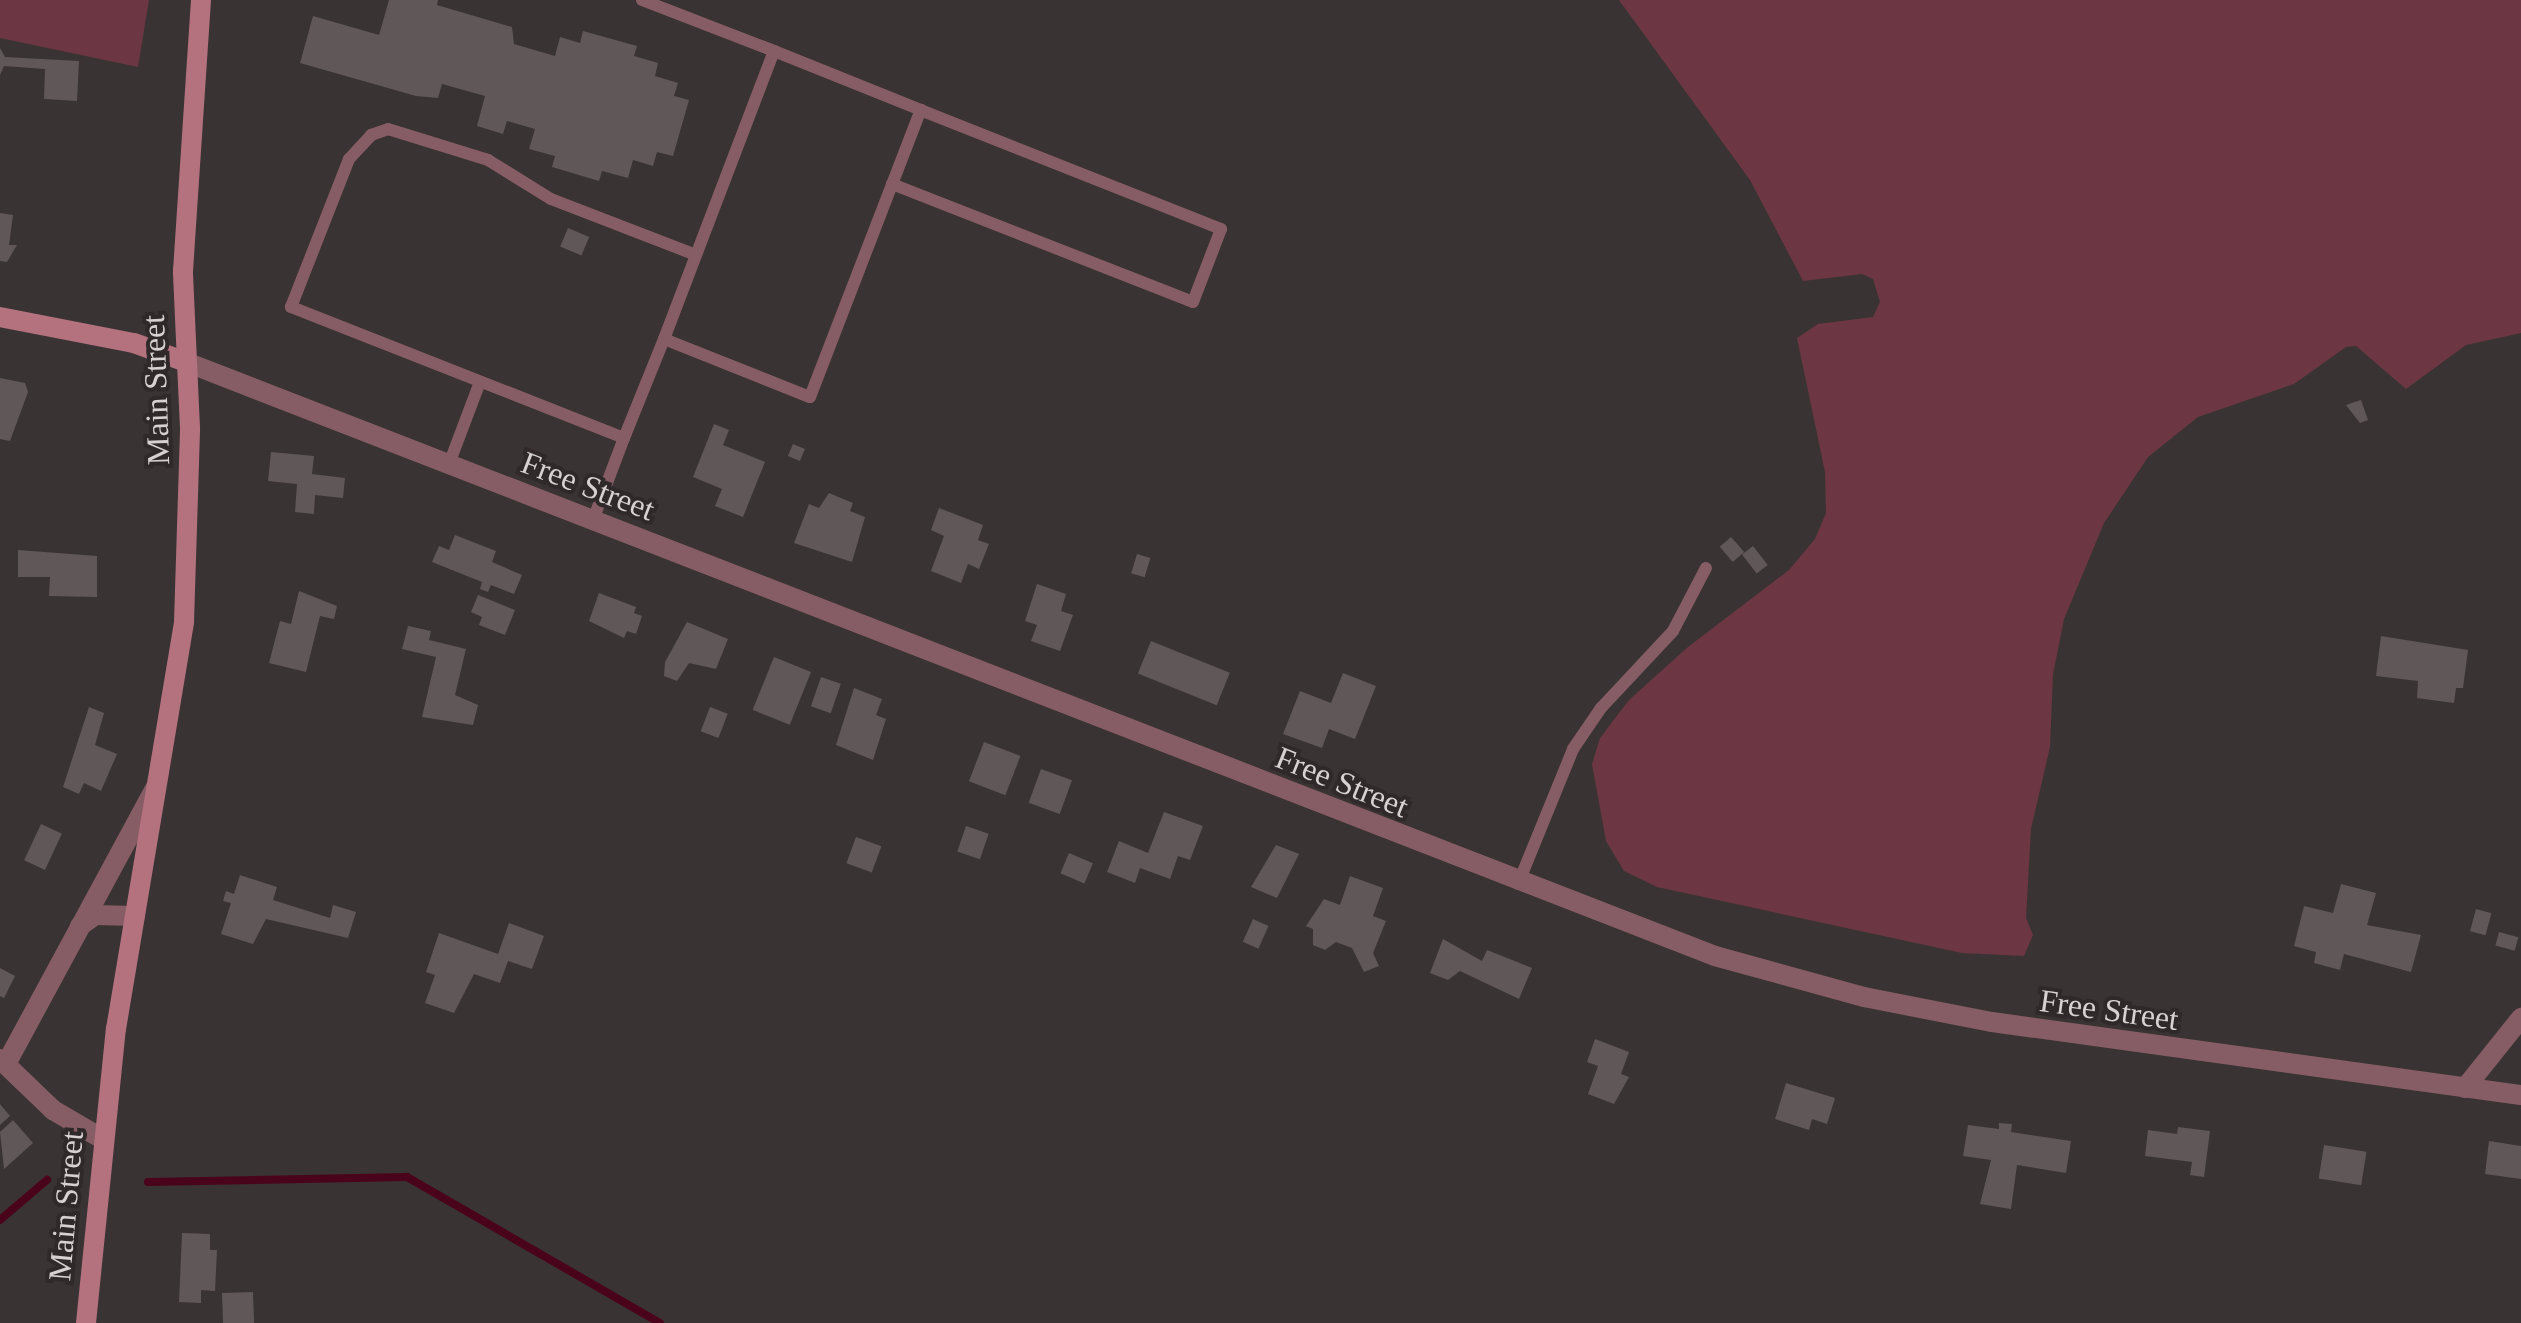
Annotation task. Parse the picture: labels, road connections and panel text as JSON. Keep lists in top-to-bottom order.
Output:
{
  "streets": {
    "main road": ["Main Street"],
    "street": ["Free Street"]
  },
  "crossings": [
    ["Main Street", "Free Street"]
  ]
}
